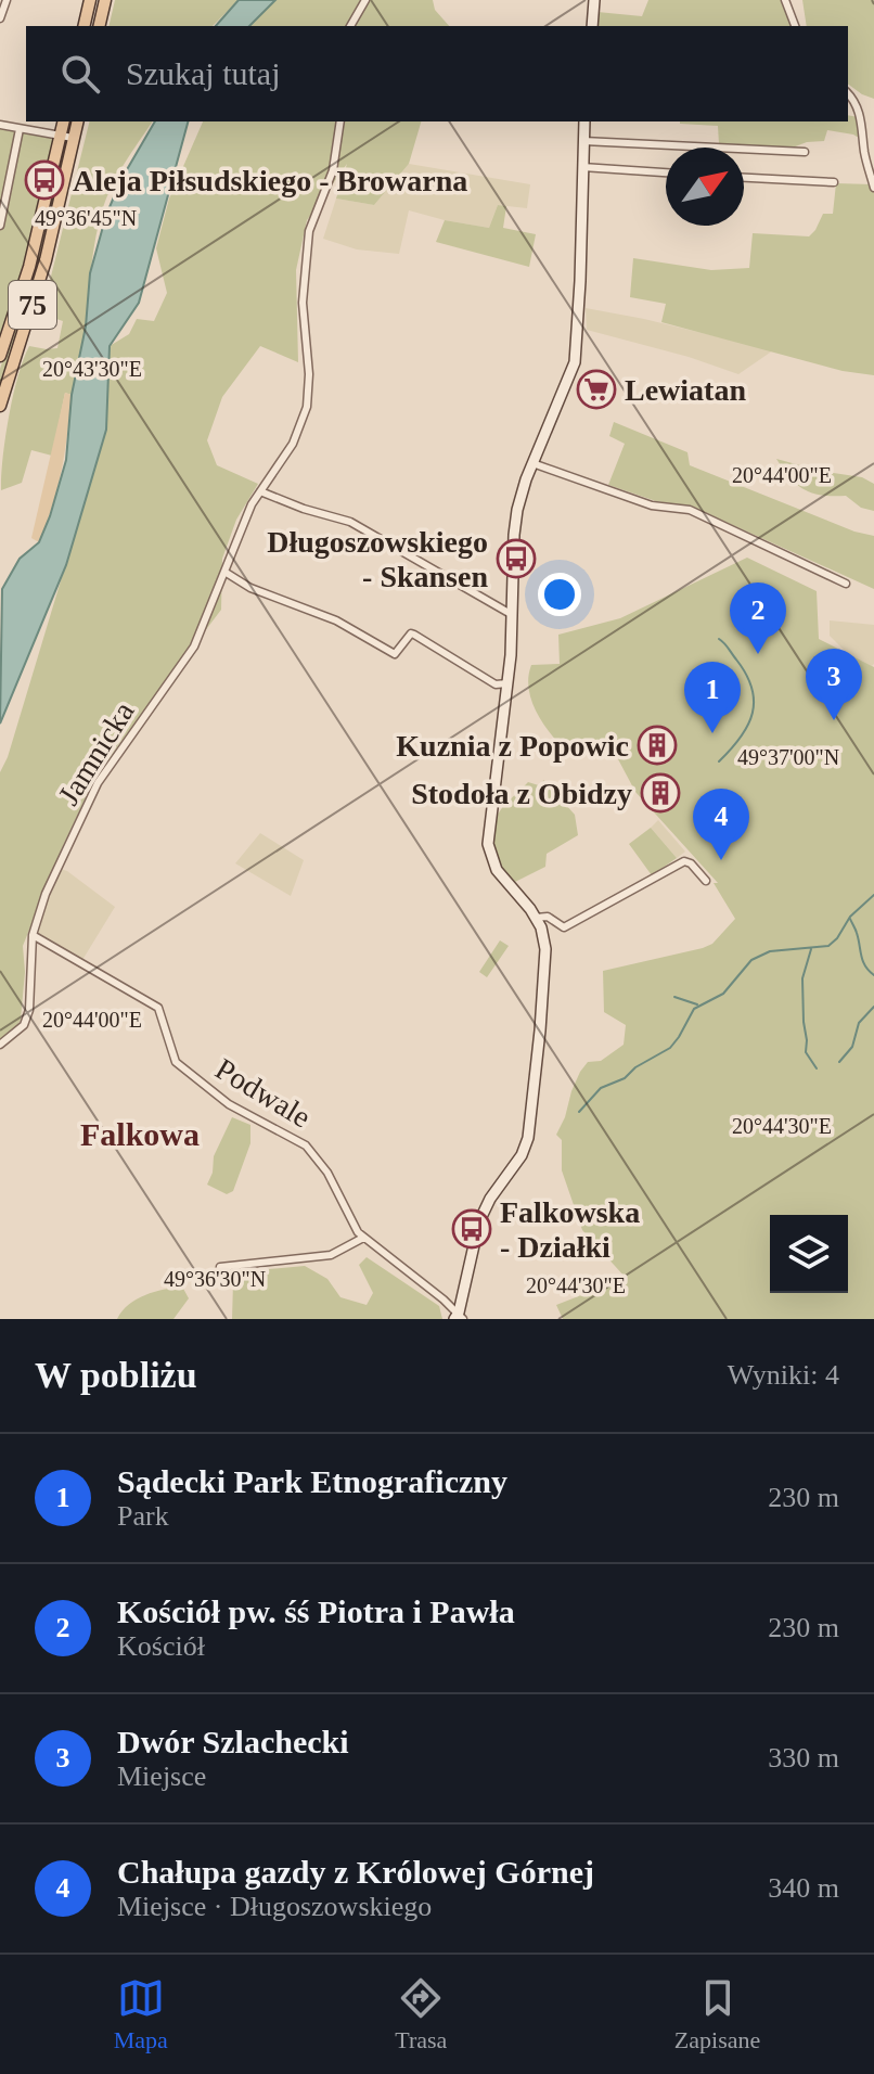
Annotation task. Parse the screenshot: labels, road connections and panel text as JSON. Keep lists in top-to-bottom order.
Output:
{
  "streets": {
    "main road": ["75"],
    "street": ["Jamnicka", "Podwale"]
  },
  "crossings": [
    ["Jamnicka", "Podwale"]
  ],
  "districts": ["Falkowa"],
  "places": {
    "bus stop": ["Aleja Piłsudskiego - Browarna", "Długoszowskiego - Skansen", "Falkowska - Działki"],
    "supermarket": ["Lewiatan"],
    "building": ["Kuznia z Popowic", "Stodoła z Obidzy"]
  },
  "north": "top right",
  "page": {
    "search": "Szukaj tutaj",
    "pins": [
      "2",
      "3",
      "1",
      "4"
    ],
    "heading": ["W pobliżu", "Wyniki: 4"],
    "list": [
      {
        "mark": "1",
        "name": "Sądecki Park Etnograficzny",
        "note": "Park",
        "value": "230 m"
      },
      {
        "mark": "2",
        "name": "Kościół pw. śś Piotra i Pawła",
        "note": "Kościół",
        "value": "230 m"
      },
      {
        "mark": "3",
        "name": "Dwór Szlachecki",
        "note": "Miejsce",
        "value": "330 m"
      },
      {
        "mark": "4",
        "name": "Chałupa gazdy z Królowej Górnej",
        "note": "Miejsce · Długoszowskiego",
        "value": "340 m"
      }
    ],
    "nav": ["Mapa", "Trasa", "Zapisane"]
  },
  "coordinates": [
    "49°36'45\"N",
    "20°43'30\"E",
    "20°44'00\"E",
    "49°37'00\"N",
    "20°44'30\"E",
    "49°36'30\"N"
  ]
}
